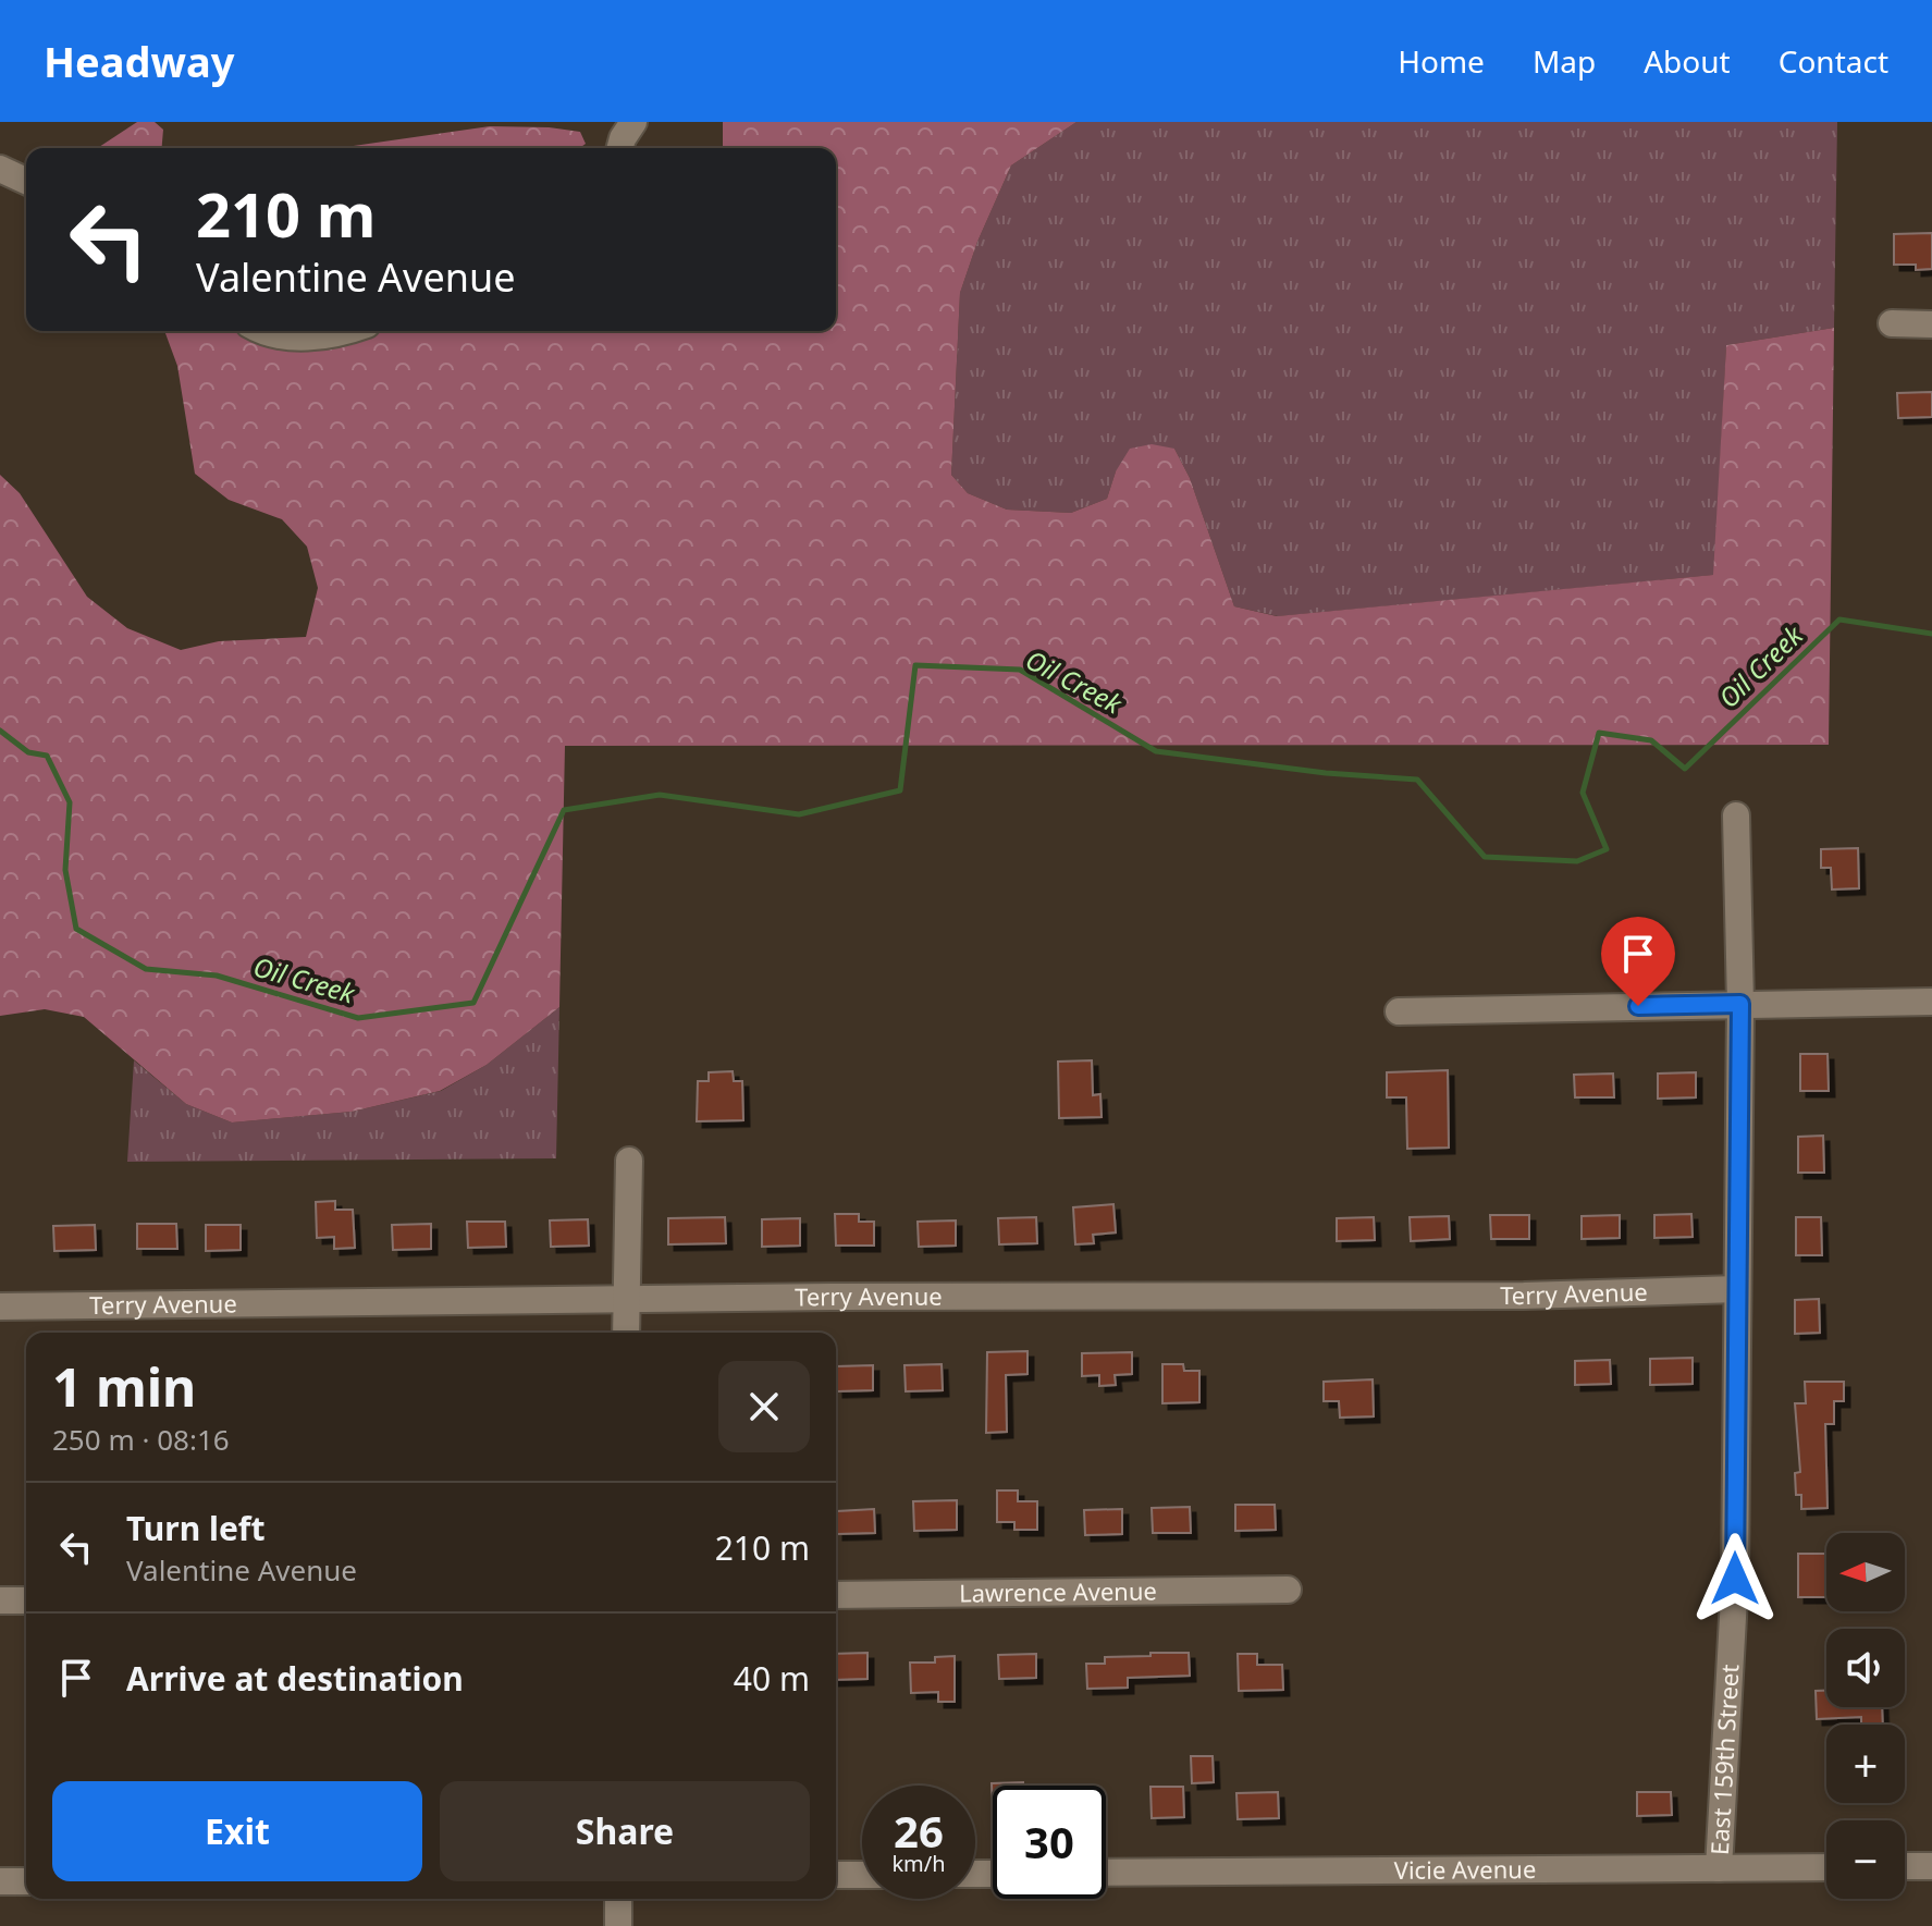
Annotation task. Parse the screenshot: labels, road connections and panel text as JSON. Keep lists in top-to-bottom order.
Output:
{
  "streets": {
    "street": [
      "Terry Avenue",
      "Lawrence Avenue",
      "East 159th Street",
      "Vicie Avenue"
    ]
  },
  "crossings": [
    ["Terry Avenue", "East 159th Street"],
    ["East 159th Street", "Vicie Avenue"]
  ],
  "water": ["Oil Creek"],
  "north": "left",
  "page": {
    "header": "Headway",
    "nav": [
      "Home",
      "Map",
      "About",
      "Contact"
    ],
    "turn": ["210 m", "Valentine Avenue"],
    "heading": ["1 min", "250 m · 08:16"],
    "list": [
      {
        "name": "Turn left",
        "note": "Valentine Avenue",
        "value": "210 m"
      },
      {
        "name": "Arrive at destination",
        "value": "40 m"
      }
    ],
    "map_buttons": ["+", "−"],
    "buttons": ["Exit", "Share"],
    "speed": "26 km/h",
    "limit": "30"
  }
}
